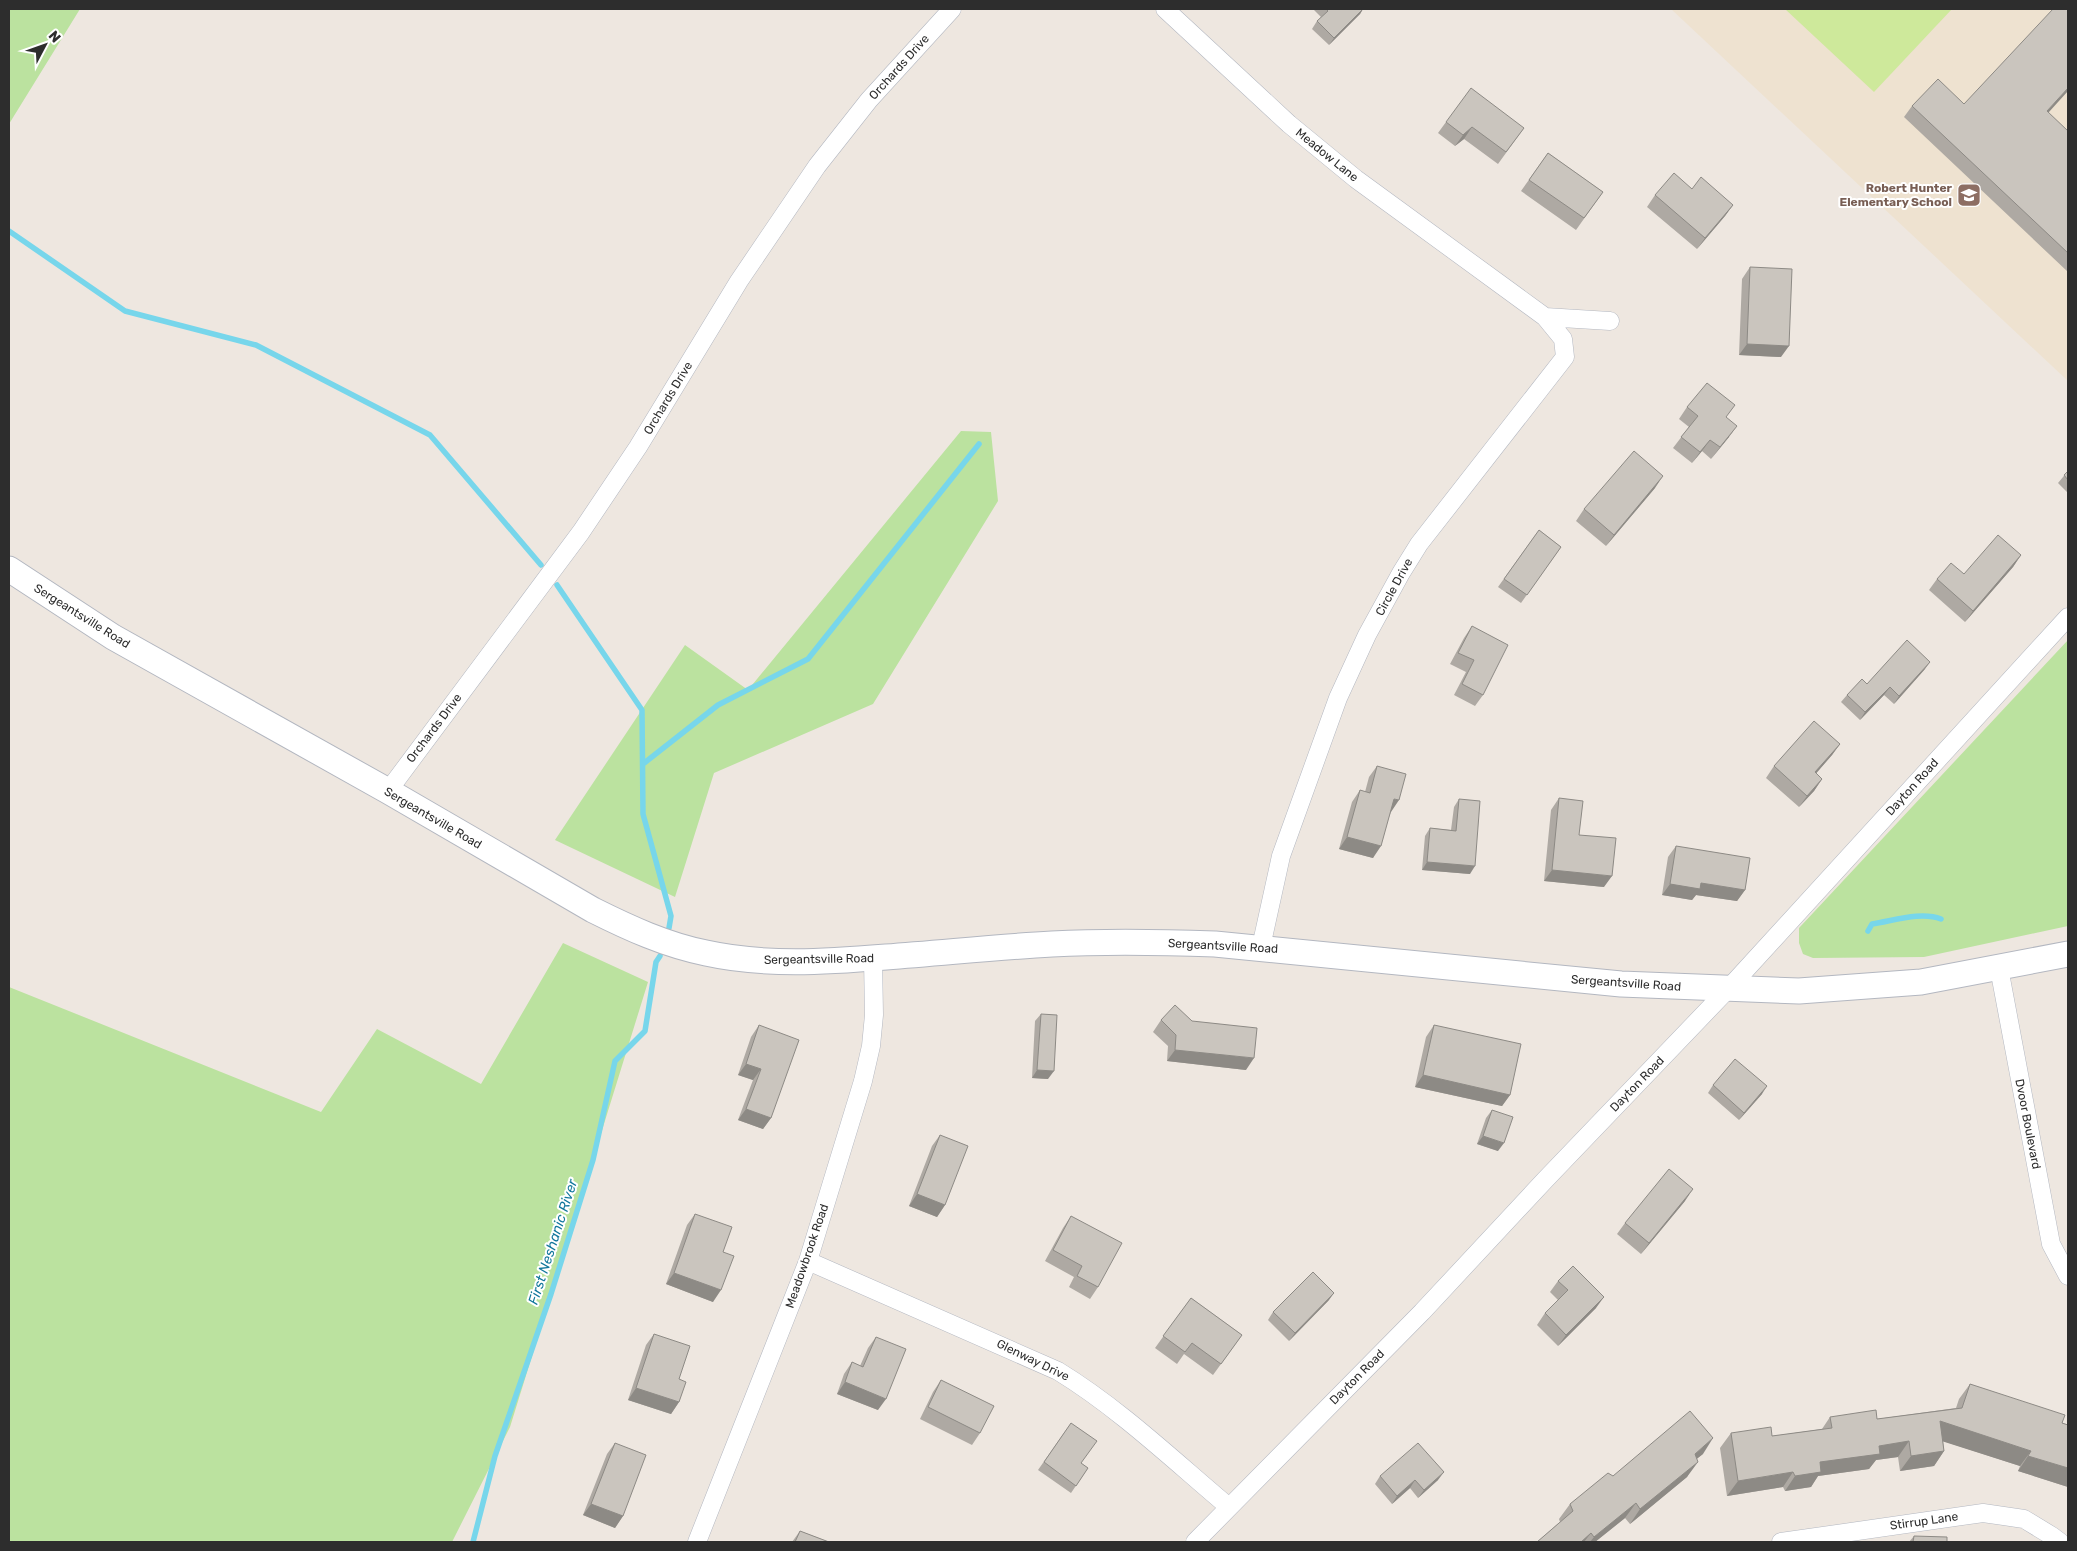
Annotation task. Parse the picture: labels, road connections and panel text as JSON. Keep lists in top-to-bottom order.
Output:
{
  "streets": {
    "main road": ["Sergeantsville Road"],
    "street": [
      "Orchards Drive",
      "Meadow Lane",
      "Circle Drive",
      "Dayton Road",
      "Dvoor Boulevard",
      "Meadowbrook Road",
      "Glenway Drive",
      "Stirrup Lane"
    ]
  },
  "crossings": [
    ["Orchards Drive", "Sergeantsville Road"],
    ["Meadow Lane", "Circle Drive"],
    ["Circle Drive", "Sergeantsville Road"],
    ["Sergeantsville Road", "Dayton Road"],
    ["Sergeantsville Road", "Dvoor Boulevard"],
    ["Sergeantsville Road", "Meadowbrook Road"],
    ["Dayton Road", "Glenway Drive"],
    ["Meadowbrook Road", "Glenway Drive"]
  ],
  "water": ["First Neshanic River"],
  "places": {
    "school or university": ["Robert Hunter Elementary School"]
  },
  "north": "top right"
}
